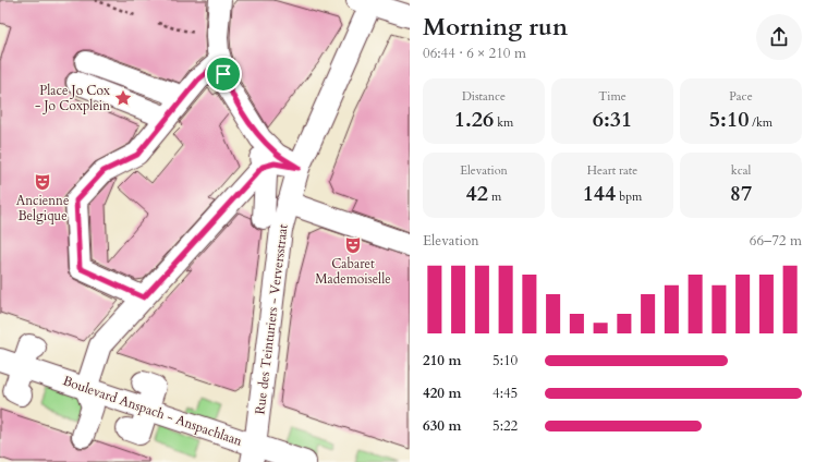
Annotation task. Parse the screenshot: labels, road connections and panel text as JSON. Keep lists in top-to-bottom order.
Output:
{
  "streets": {
    "street": ["Rue des Teinturiers - Verversstraat", "Boulevard Anspach - Anspachlaan"]
  },
  "crossings": [
    ["Rue des Teinturiers - Verversstraat", "Boulevard Anspach - Anspachlaan"]
  ],
  "places": {
    "place": ["Place Jo Cox - Jo Coxplein"],
    "theatre": ["Ancienne Belgique", "Cabaret Mademoiselle"]
  },
  "page": {
    "heading": ["Morning run", "06:44 · 6 × 210 m"],
    "stats": [
      ["Distance", "1.26 km"],
      ["Time", "6:31"],
      ["Pace", "5:10 /km"],
      ["Elevation", "42 m"],
      ["Heart rate", "144 bpm"],
      ["kcal", "87"]
    ],
    "chart": ["Elevation", "66–72 m"],
    "list": [
      {
        "name": "210 m",
        "note": "5:10"
      },
      {
        "name": "420 m",
        "note": "4:45"
      },
      {
        "name": "630 m",
        "note": "5:22"
      }
    ]
  }
}
